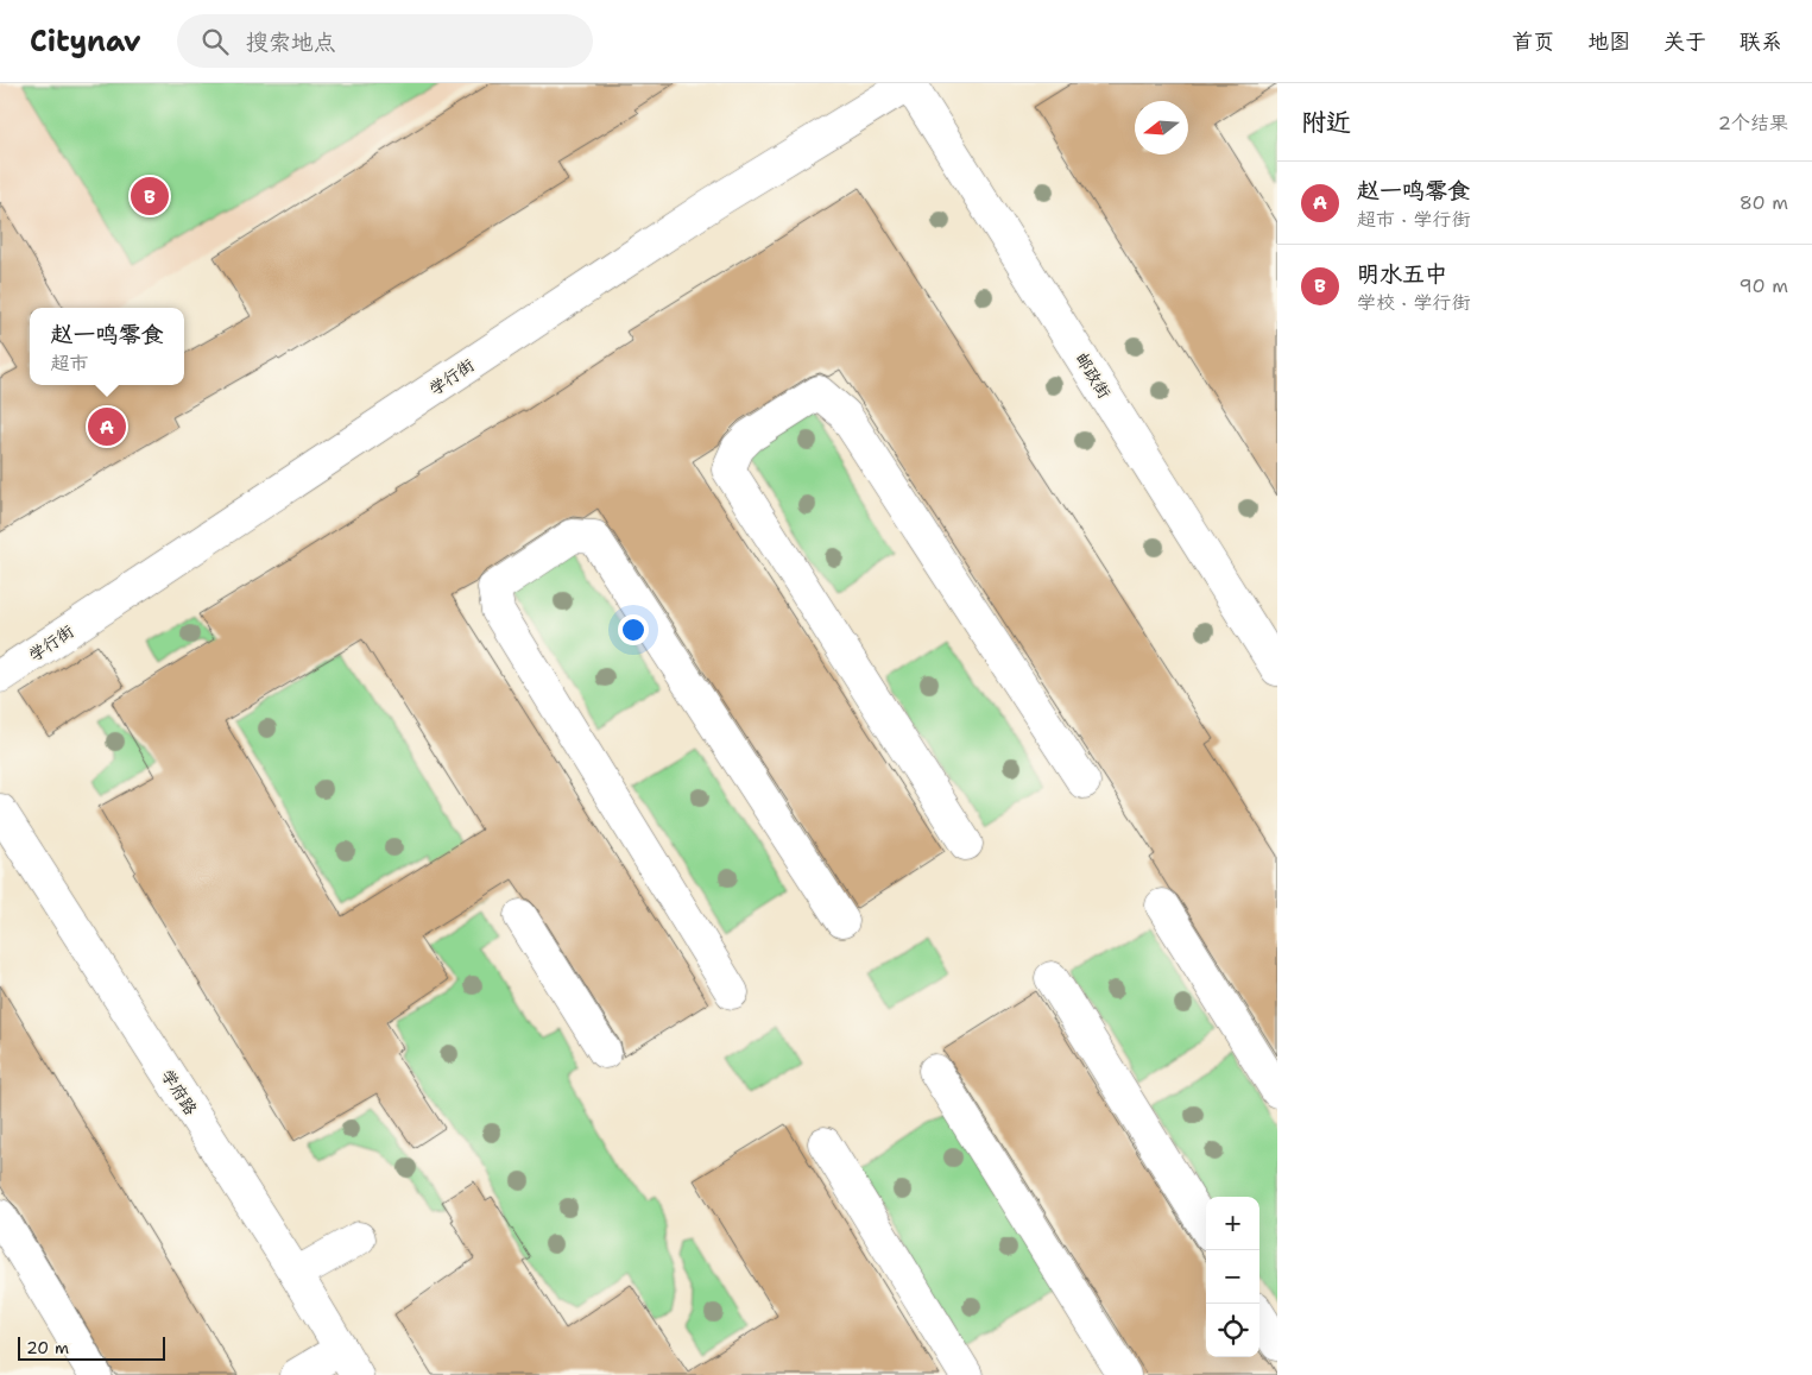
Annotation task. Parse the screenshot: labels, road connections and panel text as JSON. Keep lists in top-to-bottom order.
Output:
{
  "streets": {
    "street": ["邮政街", "学行街", "学府路"]
  },
  "crossings": [
    ["邮政街", "学行街"]
  ],
  "scale_bar": "20 m",
  "north": "left",
  "page": {
    "header": "Citynav",
    "search": "搜索地点",
    "nav": [
      "首页",
      "地图",
      "关于",
      "联系"
    ],
    "heading": ["附近", "2个结果"],
    "list": [
      {
        "mark": "A",
        "name": "赵一鸣零食",
        "note": "超市 · 学行街",
        "value": "80 m"
      },
      {
        "mark": "B",
        "name": "明水五中",
        "note": "学校 · 学行街",
        "value": "90 m"
      }
    ],
    "pins": ["B", "A"],
    "popup": ["赵一鸣零食", "超市"],
    "map_buttons": ["+", "−"],
    "scale": "20 m"
  }
}
